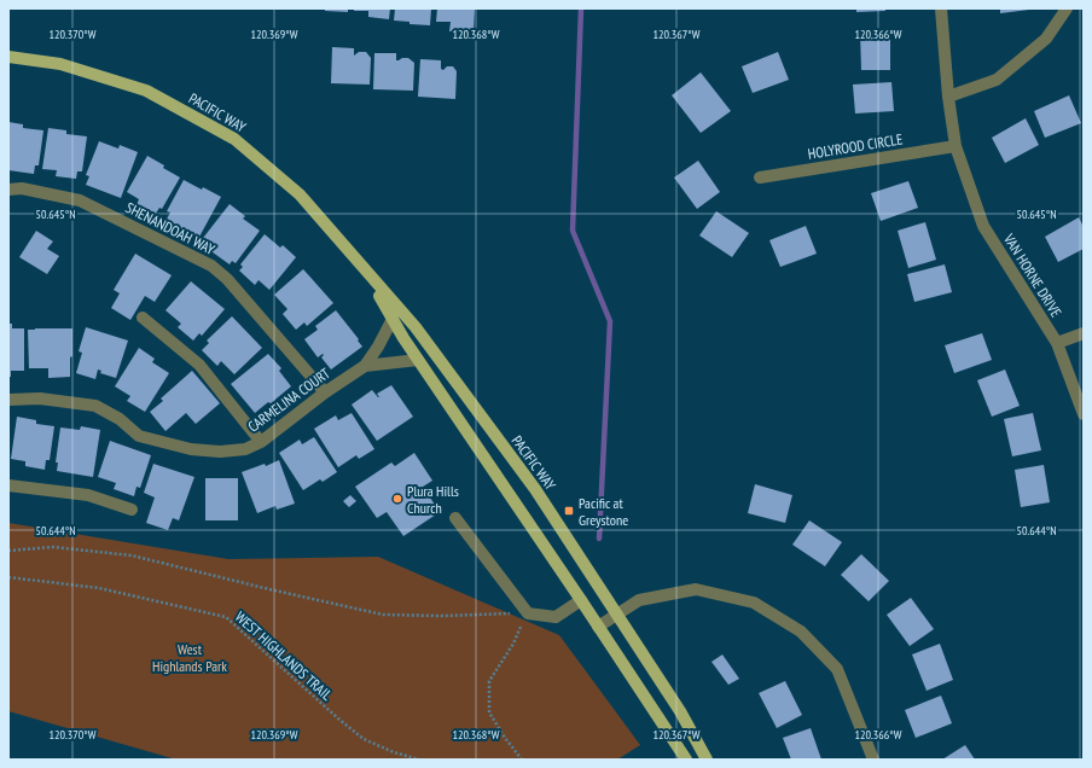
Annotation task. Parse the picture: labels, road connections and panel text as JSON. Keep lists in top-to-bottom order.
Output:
{
  "streets": {
    "main road": ["PACIFIC WAY"],
    "street": [
      "HOLYROOD CIRCLE",
      "SHENANDOAH WAY",
      "VAN HORNE DRIVE",
      "CARMELINA COURT"
    ],
    "path": ["WEST HIGHLANDS TRAIL"]
  },
  "crossings": [
    ["PACIFIC WAY", "CARMELINA COURT"],
    ["HOLYROOD CIRCLE", "VAN HORNE DRIVE"],
    ["SHENANDOAH WAY", "CARMELINA COURT"]
  ],
  "parks": ["West Highlands Park"],
  "places": {
    "other": ["Plura Hills Church"],
    "transit": ["Pacific at Greystone"]
  },
  "coordinates": [
    "120.370°W",
    "120.369°W",
    "120.368°W",
    "120.367°W",
    "120.366°W",
    "50.645°N",
    "50.644°N"
  ]
}
